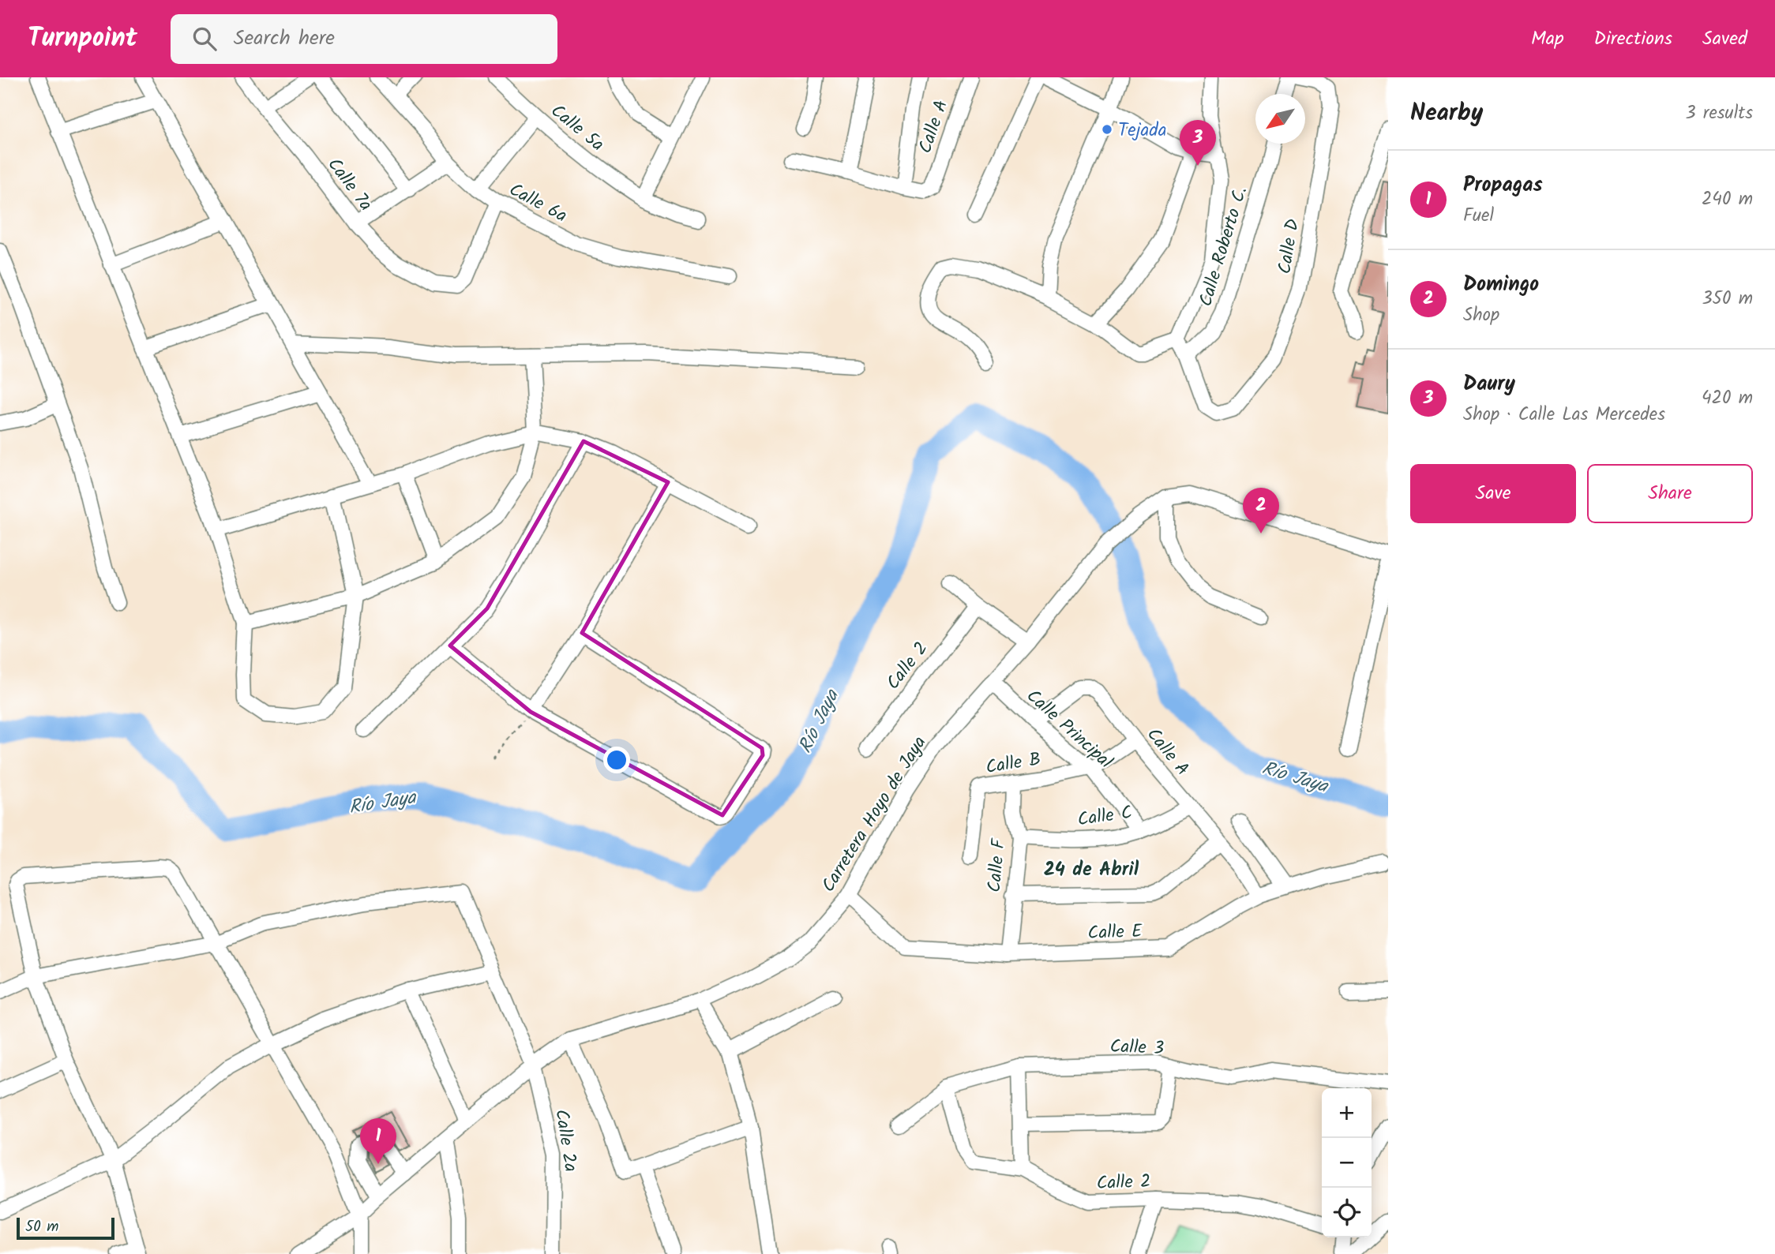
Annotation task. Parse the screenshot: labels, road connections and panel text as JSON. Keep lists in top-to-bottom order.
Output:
{
  "streets": {
    "street": [
      "Calle A",
      "Calle 5a",
      "Calle 7a",
      "Calle 6a",
      "Calle Roberto C.",
      "Calle D",
      "Calle 2",
      "Calle Principal",
      "Calle B",
      "Carretera Hoyo de Jaya",
      "Calle C",
      "Calle F",
      "Calle E",
      "Calle 3",
      "Calle 2a"
    ]
  },
  "crossings": [
    ["Calle A", "Calle Principal"],
    ["Calle A", "Calle B"],
    ["Calle A", "Calle C"],
    ["Calle A", "Calle E"],
    ["Calle 7a", "Calle 6a"],
    ["Calle Roberto C.", "Calle D"],
    ["Calle 2", "Calle 3"],
    ["Calle Principal", "Calle B"],
    ["Calle Principal", "Carretera Hoyo de Jaya"],
    ["Calle Principal", "Calle C"],
    ["Calle B", "Calle F"],
    ["Carretera Hoyo de Jaya", "Calle E"],
    ["Carretera Hoyo de Jaya", "Calle 2a"],
    ["Calle C", "Calle F"],
    ["Calle F", "Calle E"]
  ],
  "districts": ["24 de Abril"],
  "water": ["Río Jaya"],
  "places": ["Tejada"],
  "scale_bar": "50 m",
  "north": "bottom left",
  "page": {
    "header": "Turnpoint",
    "search": "Search here",
    "nav": ["Map", "Directions", "Saved"],
    "heading": ["Nearby", "3 results"],
    "pins": ["3", "2", "1"],
    "list": [
      {
        "mark": "1",
        "name": "Propagas",
        "note": "Fuel",
        "value": "240 m"
      },
      {
        "mark": "2",
        "name": "Domingo",
        "note": "Shop",
        "value": "350 m"
      },
      {
        "mark": "3",
        "name": "Daury",
        "note": "Shop · Calle Las Mercedes",
        "value": "420 m"
      }
    ],
    "buttons": ["Save", "Share"],
    "map_buttons": ["+", "−"],
    "scale": "50 m"
  }
}
